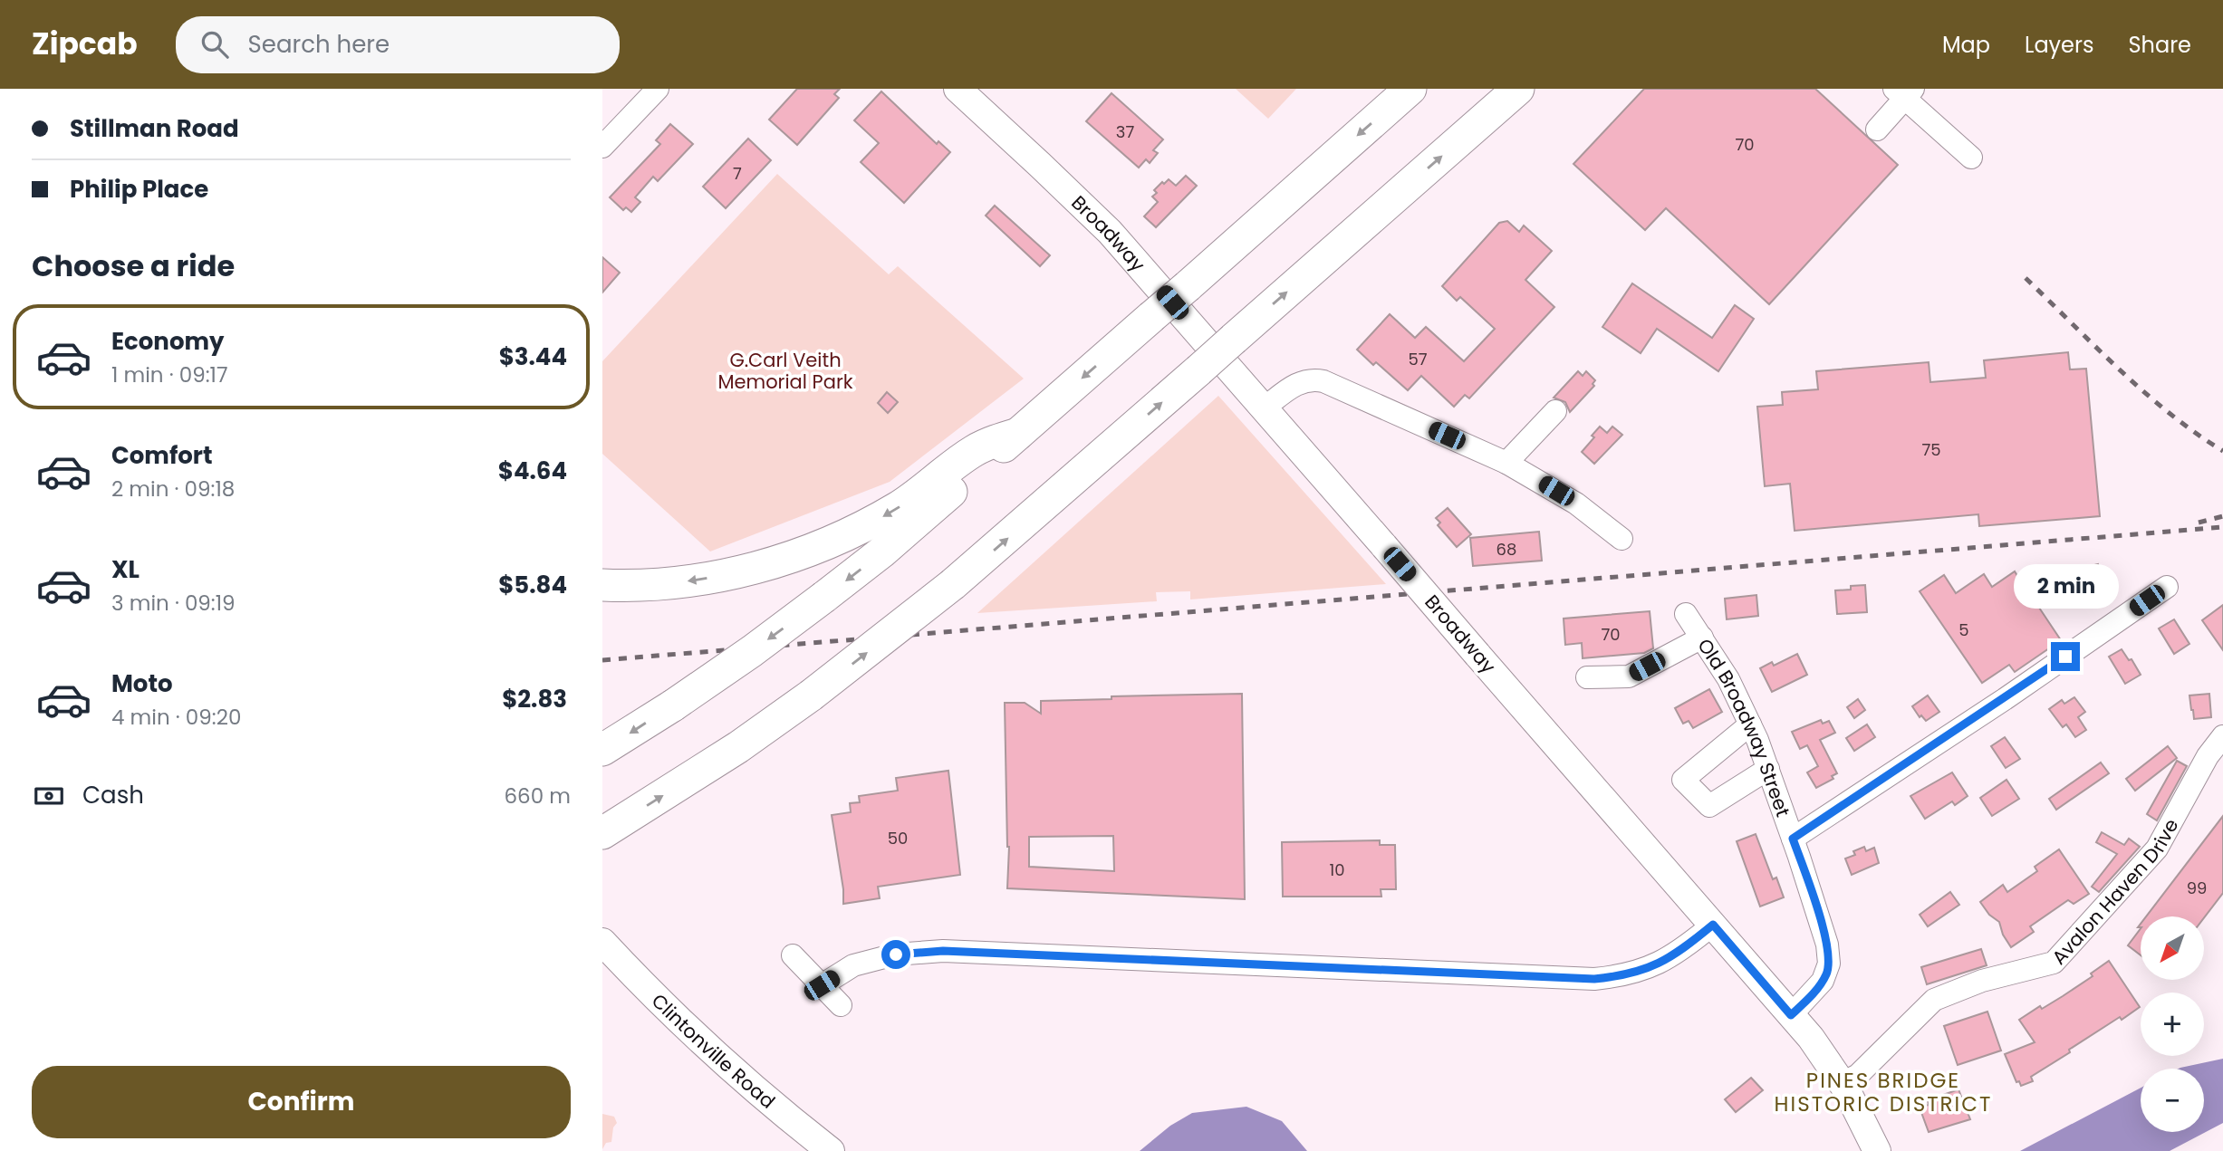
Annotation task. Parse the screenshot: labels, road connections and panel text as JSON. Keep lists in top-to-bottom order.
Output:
{
  "streets": {
    "main road": ["Broadway", "Clintonville Road"],
    "street": ["Old Broadway Street", "Avalon Haven Drive"]
  },
  "crossings": [
    ["Broadway", "Old Broadway Street"],
    ["Broadway", "Avalon Haven Drive"]
  ],
  "districts": ["PINES BRIDGE HISTORIC DISTRICT"],
  "parks": ["G.Carl Veith Memorial Park"],
  "house_numbers": [
    "37",
    "70",
    "7",
    "57",
    "75",
    "68",
    "5",
    "70",
    "50",
    "10",
    "99"
  ],
  "north": "bottom left",
  "page": {
    "header": "Zipcab",
    "search": "Search here",
    "nav": ["Map", "Layers", "Share"],
    "banner": ["Stillman Road", "Philip Place"],
    "heading": "Choose a ride",
    "list": [
      {
        "name": "Economy",
        "note": "1 min · 09:17",
        "value": "$3.44"
      },
      {
        "name": "Comfort",
        "note": "2 min · 09:18",
        "value": "$4.64"
      },
      {
        "name": "XL",
        "note": "3 min · 09:19",
        "value": "$5.84"
      },
      {
        "name": "Moto",
        "note": "4 min · 09:20",
        "value": "$2.83"
      }
    ],
    "bubble": "2 min",
    "pay": ["Cash", "660 m"],
    "map_buttons": ["+", "−"],
    "buttons": "Confirm"
  }
}
